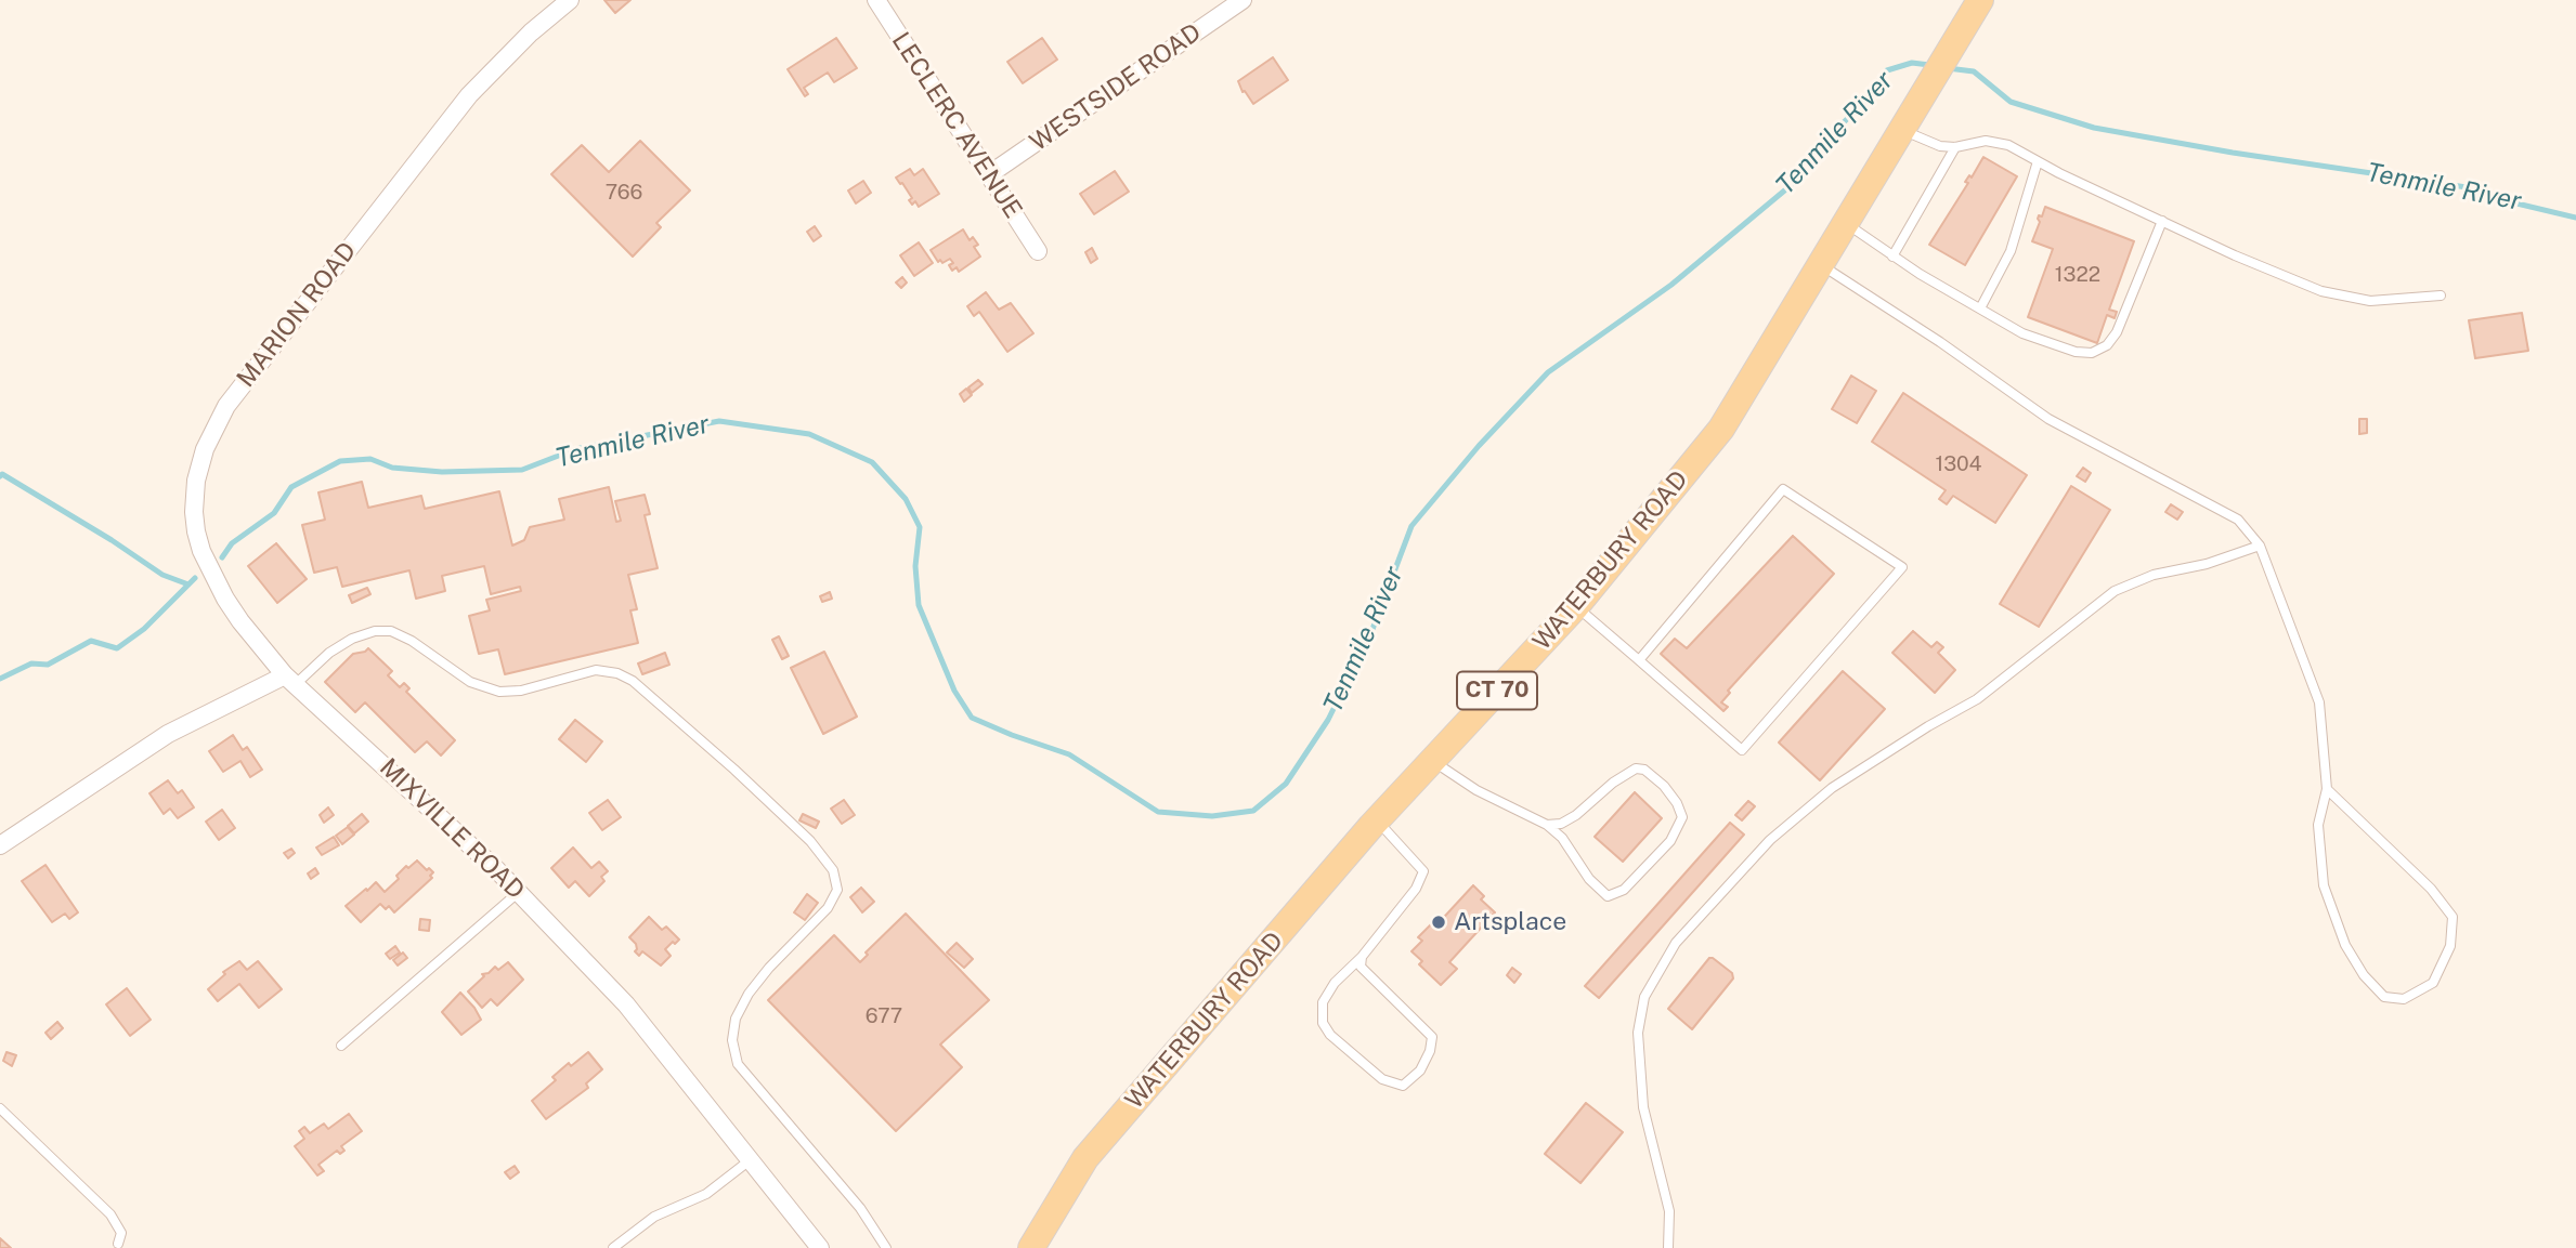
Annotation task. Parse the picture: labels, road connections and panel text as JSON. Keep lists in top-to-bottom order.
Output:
{
  "streets": {
    "main road": ["WATERBURY ROAD", "CT 70"],
    "street": [
      "WESTSIDE ROAD",
      "LECLERC AVENUE",
      "MARION ROAD",
      "MIXVILLE ROAD"
    ]
  },
  "crossings": [
    ["WESTSIDE ROAD", "LECLERC AVENUE"],
    ["MARION ROAD", "MIXVILLE ROAD"]
  ],
  "water": ["Tenmile River"],
  "places": ["Artsplace"],
  "house_numbers": [
    "766",
    "1322",
    "1304",
    "677"
  ]
}
